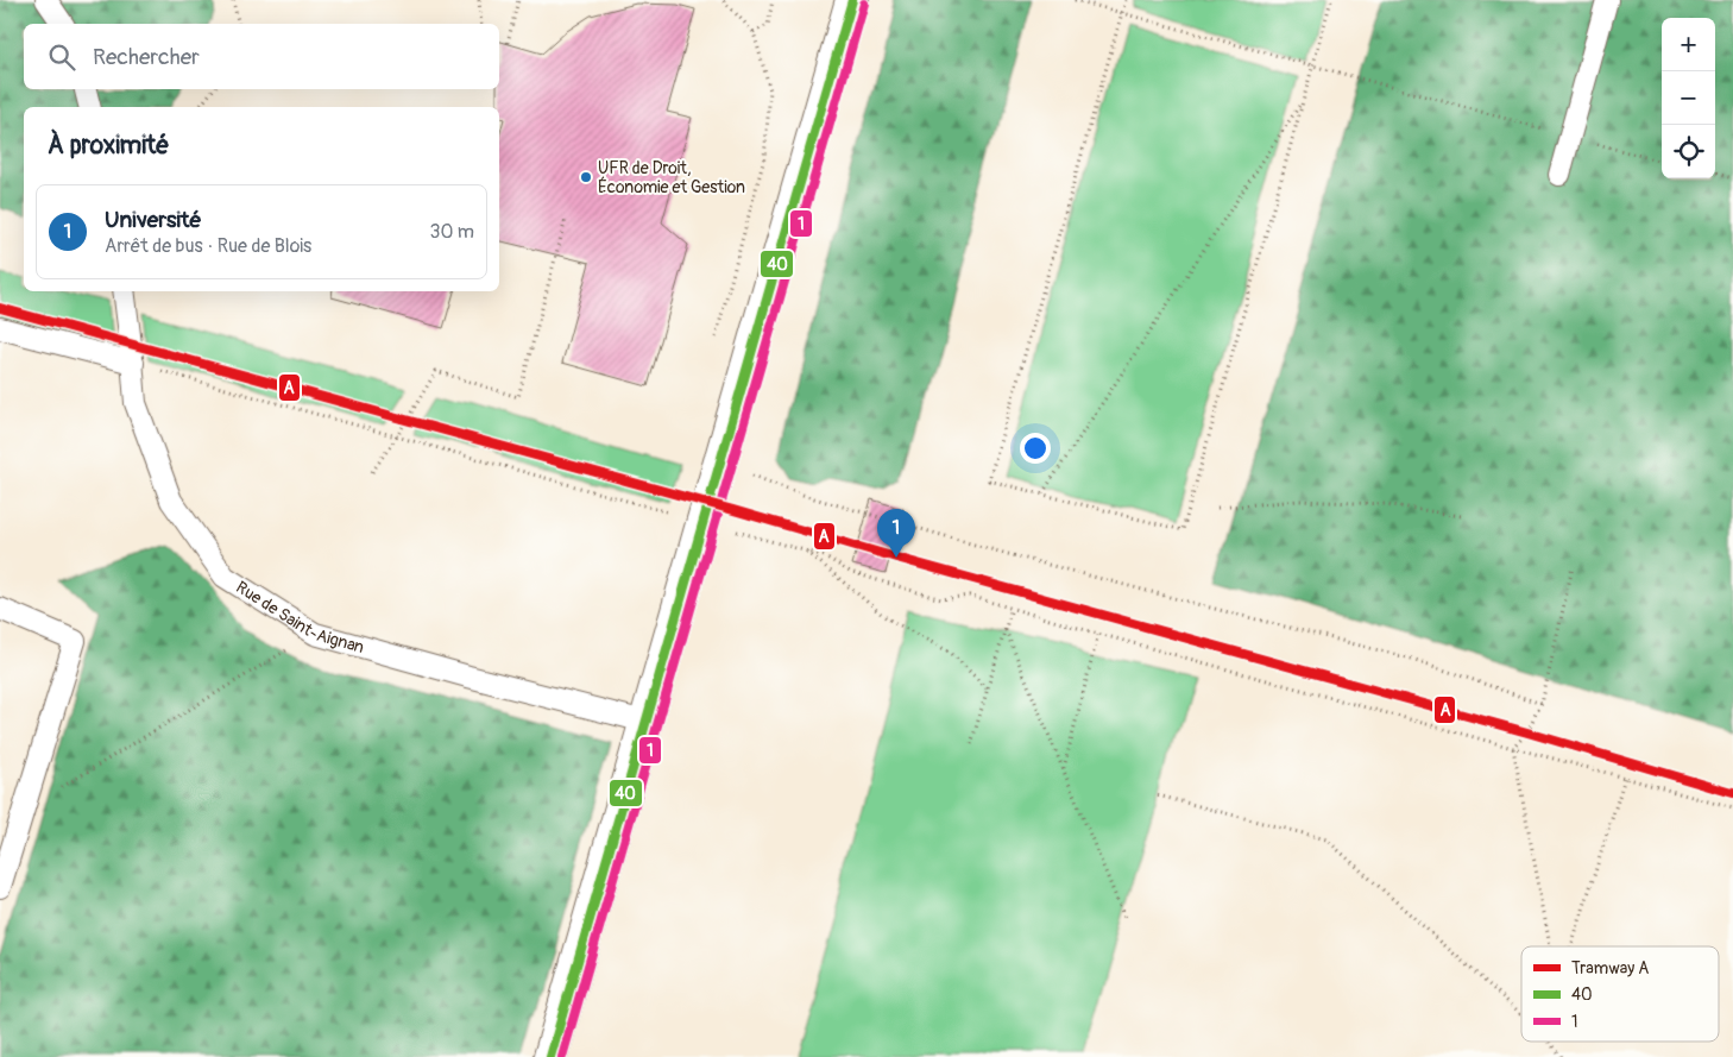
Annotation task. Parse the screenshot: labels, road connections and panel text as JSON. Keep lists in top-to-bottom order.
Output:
{
  "streets": {
    "lane": ["Rue de Saint-Aignan"]
  },
  "places": ["UFR de Droit, Économie et Gestion"],
  "lines": ["transit line 40", "transit line 1", "tram line A"],
  "legend": ["Tramway A", "40", "1"],
  "page": {
    "map_buttons": ["+", "−"],
    "search": "Rechercher",
    "heading": "À proximité",
    "list": [
      {
        "mark": "1",
        "name": "Université",
        "note": "Arrêt de bus · Rue de Blois",
        "value": "30 m"
      }
    ],
    "pins": "1"
  }
}
